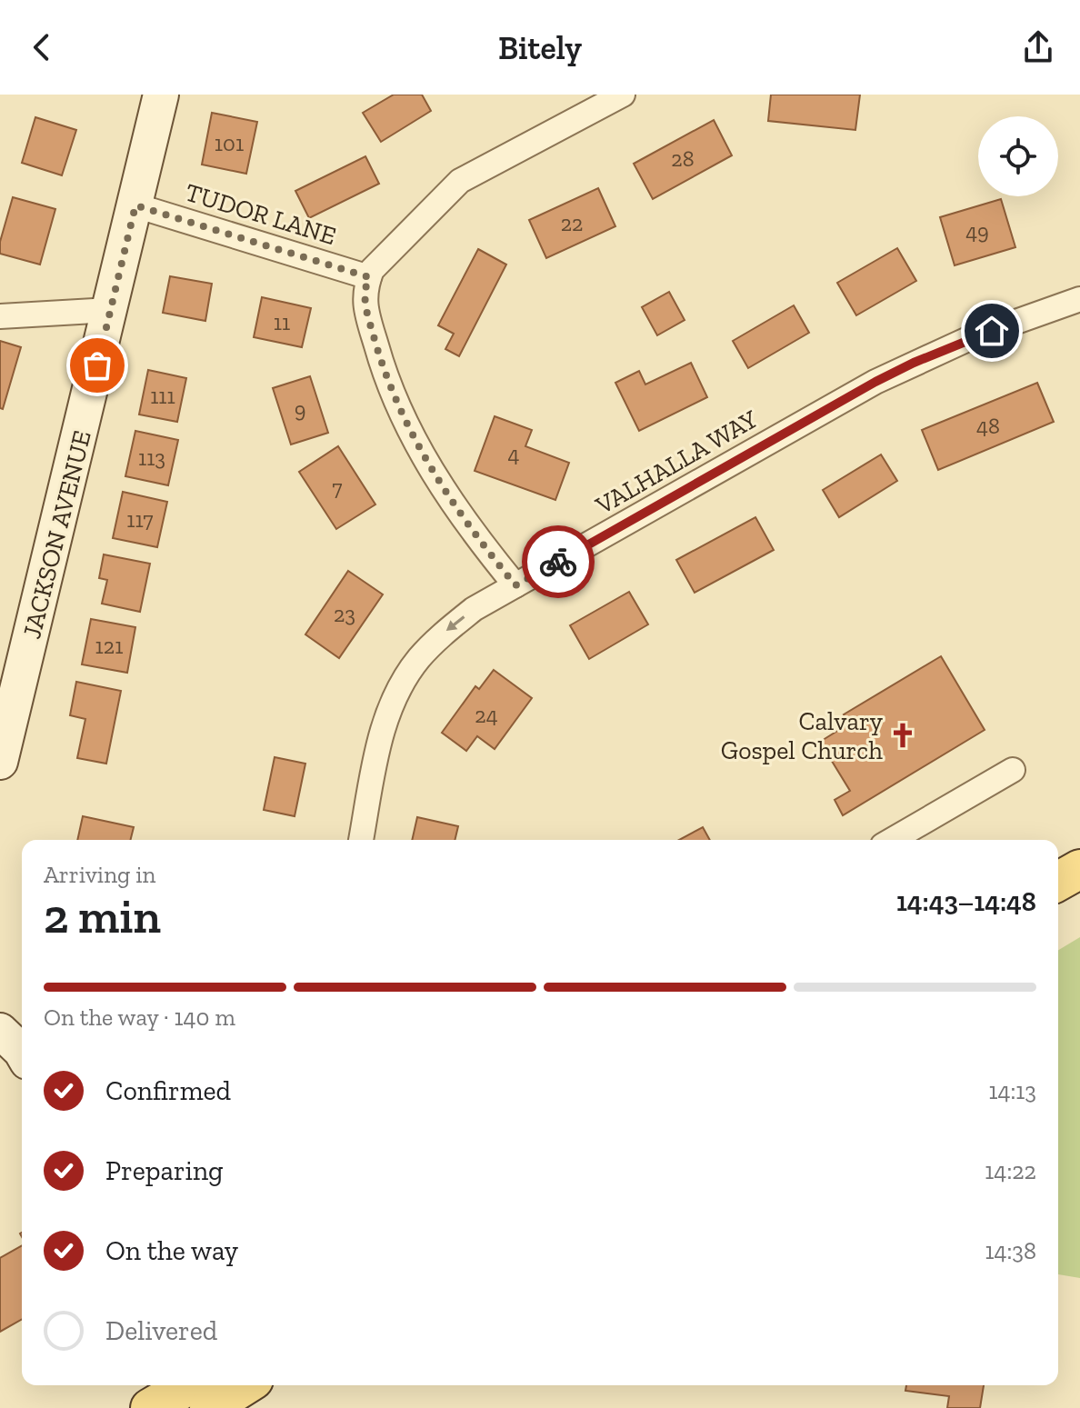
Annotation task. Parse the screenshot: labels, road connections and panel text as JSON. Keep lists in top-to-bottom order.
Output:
{
  "streets": {
    "street": ["TUDOR LANE", "VALHALLA WAY", "JACKSON AVENUE"]
  },
  "crossings": [
    ["TUDOR LANE", "JACKSON AVENUE"]
  ],
  "places": {
    "church": ["Calvary Gospel Church"]
  },
  "house_numbers": [
    "101",
    "28",
    "22",
    "49",
    "11",
    "111",
    "9",
    "48",
    "4",
    "113",
    "7",
    "117",
    "23",
    "121",
    "24"
  ],
  "page": {
    "header": "Bitely",
    "heading": ["2 min", "Arriving in", "14:43–14:48"],
    "bar": "On the way · 140 m",
    "list": [
      ["Confirmed", "14:13"],
      ["Preparing", "14:22"],
      ["On the way", "14:38"],
      "Delivered"
    ]
  }
}
